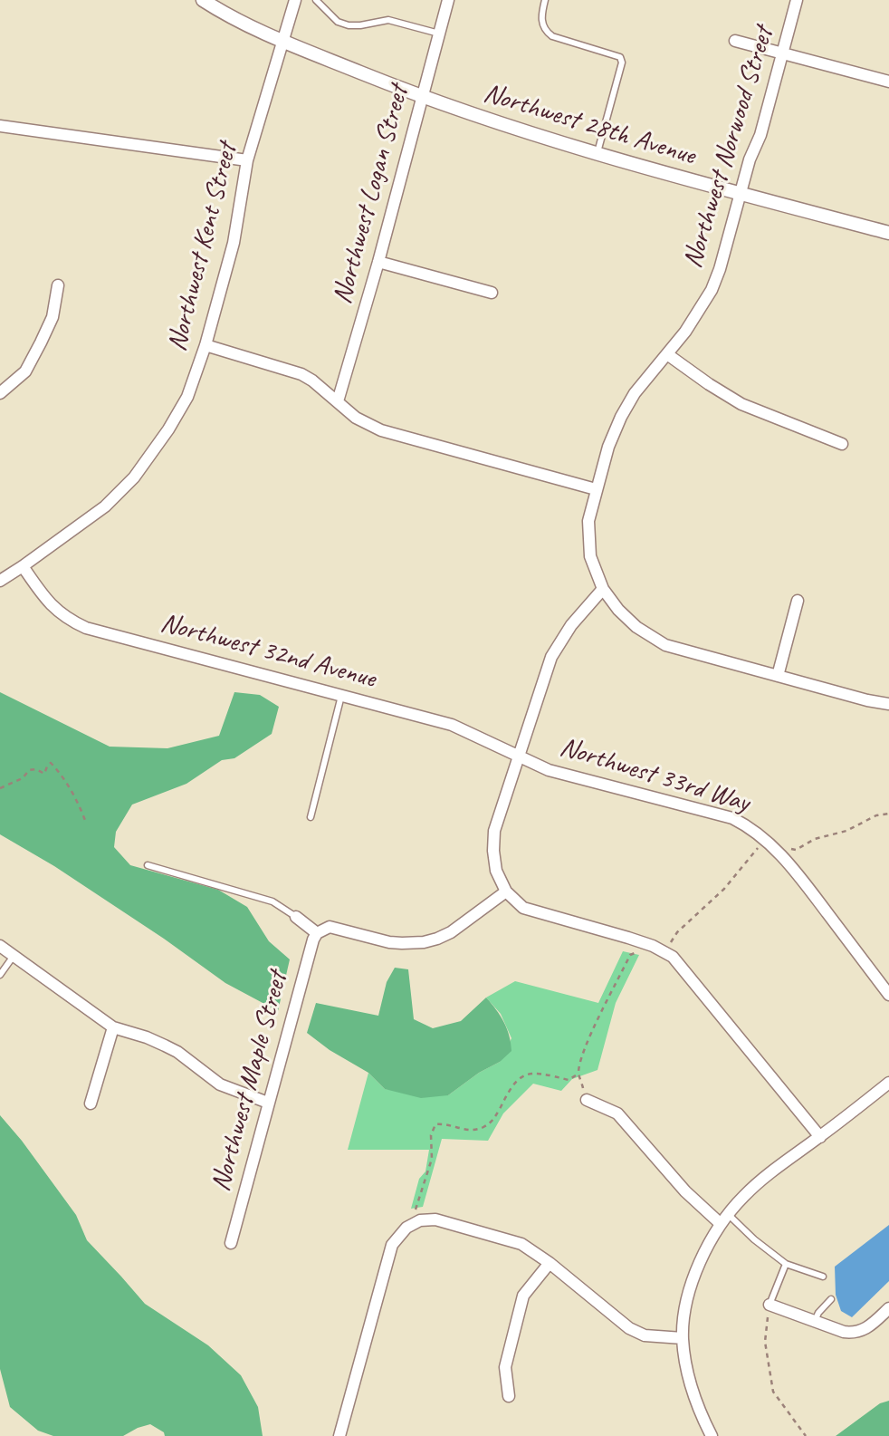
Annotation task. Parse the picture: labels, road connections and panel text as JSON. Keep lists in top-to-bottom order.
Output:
{
  "streets": {
    "street": [
      "Northwest 28th Avenue",
      "Northwest Norwood Street",
      "Northwest Logan Street",
      "Northwest Kent Street",
      "Northwest 32nd Avenue",
      "Northwest 33rd Way",
      "Northwest Maple Street"
    ]
  },
  "crossings": [
    ["Northwest 28th Avenue", "Northwest Norwood Street"],
    ["Northwest 28th Avenue", "Northwest Logan Street"],
    ["Northwest 28th Avenue", "Northwest Kent Street"],
    ["Northwest Kent Street", "Northwest 32nd Avenue"],
    ["Northwest 32nd Avenue", "Northwest 33rd Way"]
  ]
}
